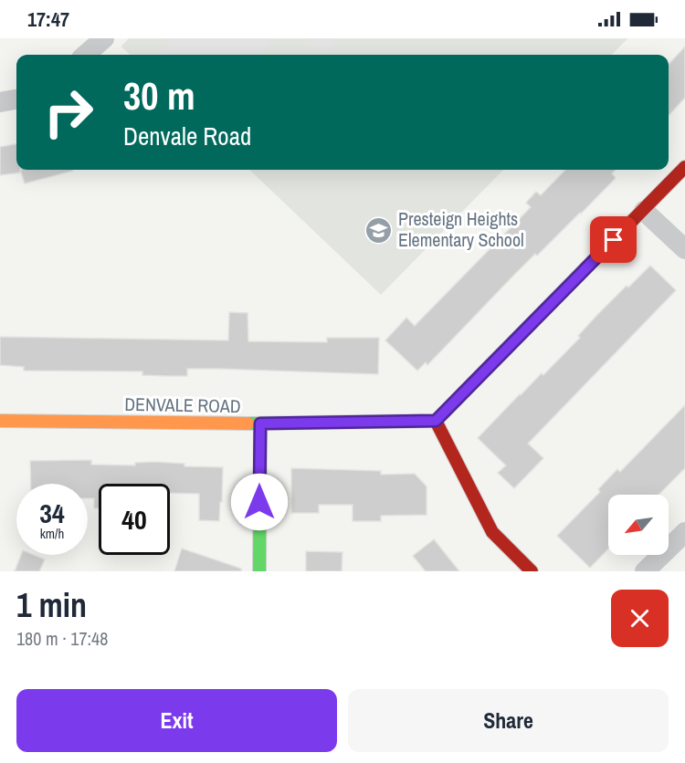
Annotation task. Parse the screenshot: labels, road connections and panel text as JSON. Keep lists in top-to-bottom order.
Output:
{
  "streets": {
    "street": ["DENVALE ROAD"]
  },
  "places": {
    "school or university": ["Presteign Heights Elementary School"]
  },
  "north": "bottom left",
  "page": {
    "status": "17:47",
    "turn": ["30 m", "Denvale Road"],
    "speed": "34 km/h",
    "limit": "40",
    "heading": ["1 min", "180 m · 17:48"],
    "buttons": ["Exit", "Share"]
  }
}
